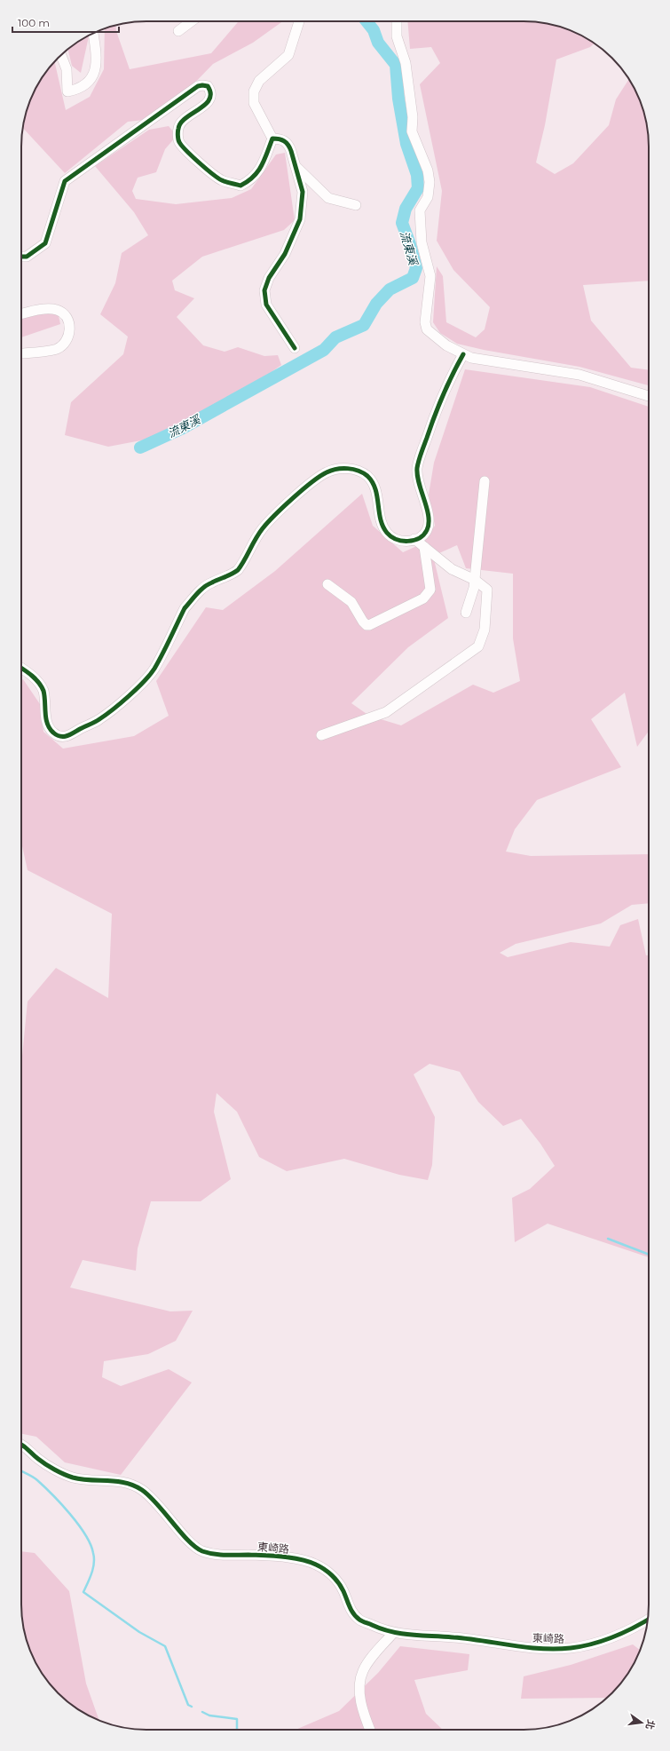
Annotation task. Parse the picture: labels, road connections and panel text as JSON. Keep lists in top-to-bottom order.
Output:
{
  "streets": {
    "street": ["東崎路"]
  },
  "water": ["流東溪"],
  "scale_bar": "100 m",
  "north": "right"
}
